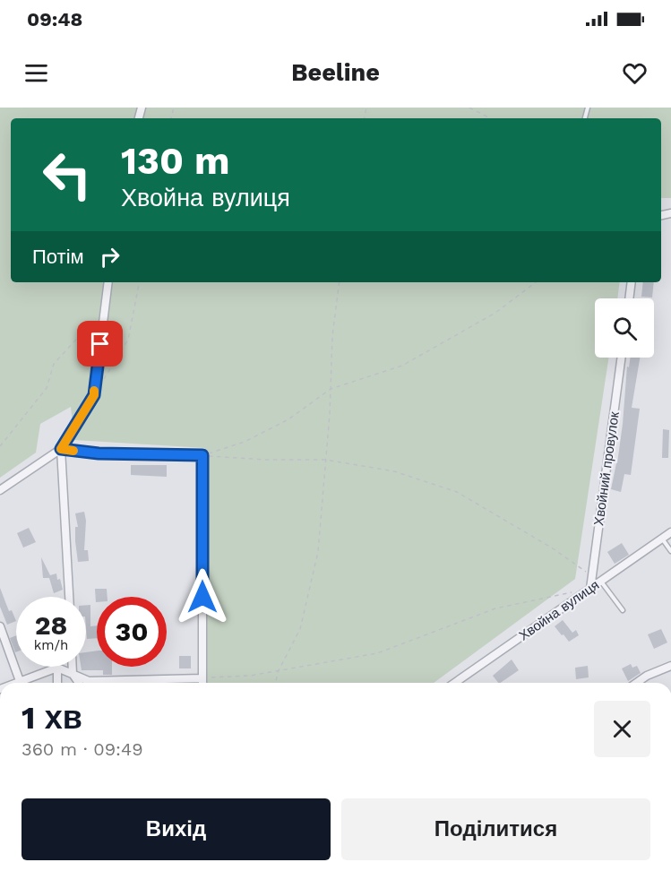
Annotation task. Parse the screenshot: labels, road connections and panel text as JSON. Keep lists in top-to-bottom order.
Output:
{
  "streets": {
    "street": ["Хвойний провулок", "Хвойна вулиця"]
  },
  "crossings": [
    ["Хвойний провулок", "Хвойна вулиця"]
  ],
  "page": {
    "status": "09:48",
    "header": "Beeline",
    "turn": ["130 m", "Хвойна вулиця"],
    "then": "Потім",
    "speed": "28 km/h",
    "limit": "30",
    "heading": ["1 хв", "360 m · 09:49"],
    "buttons": ["Вихід", "Поділитися"]
  }
}
